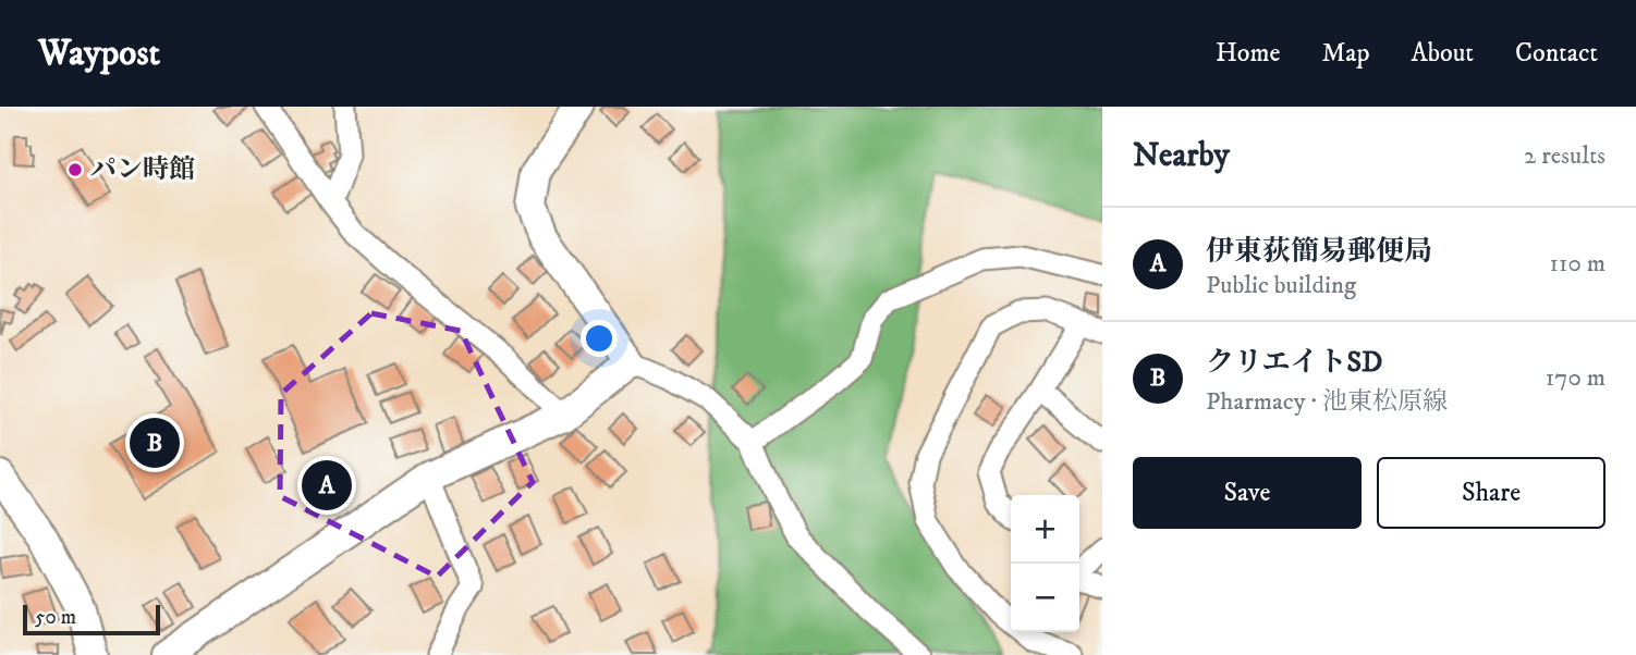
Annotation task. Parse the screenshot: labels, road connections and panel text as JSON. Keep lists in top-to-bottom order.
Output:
{
  "places": ["パン時館"],
  "scale_bar": "50 m",
  "page": {
    "header": "Waypost",
    "nav": [
      "Home",
      "Map",
      "About",
      "Contact"
    ],
    "heading": ["Nearby", "2 results"],
    "list": [
      {
        "mark": "A",
        "name": "伊東荻簡易郵便局",
        "note": "Public building",
        "value": "110 m"
      },
      {
        "mark": "B",
        "name": "クリエイトSD",
        "note": "Pharmacy · 池東松原線",
        "value": "170 m"
      }
    ],
    "pins": ["B", "A"],
    "buttons": ["Save", "Share"],
    "map_buttons": ["+", "−"],
    "scale": "50 m"
  }
}
